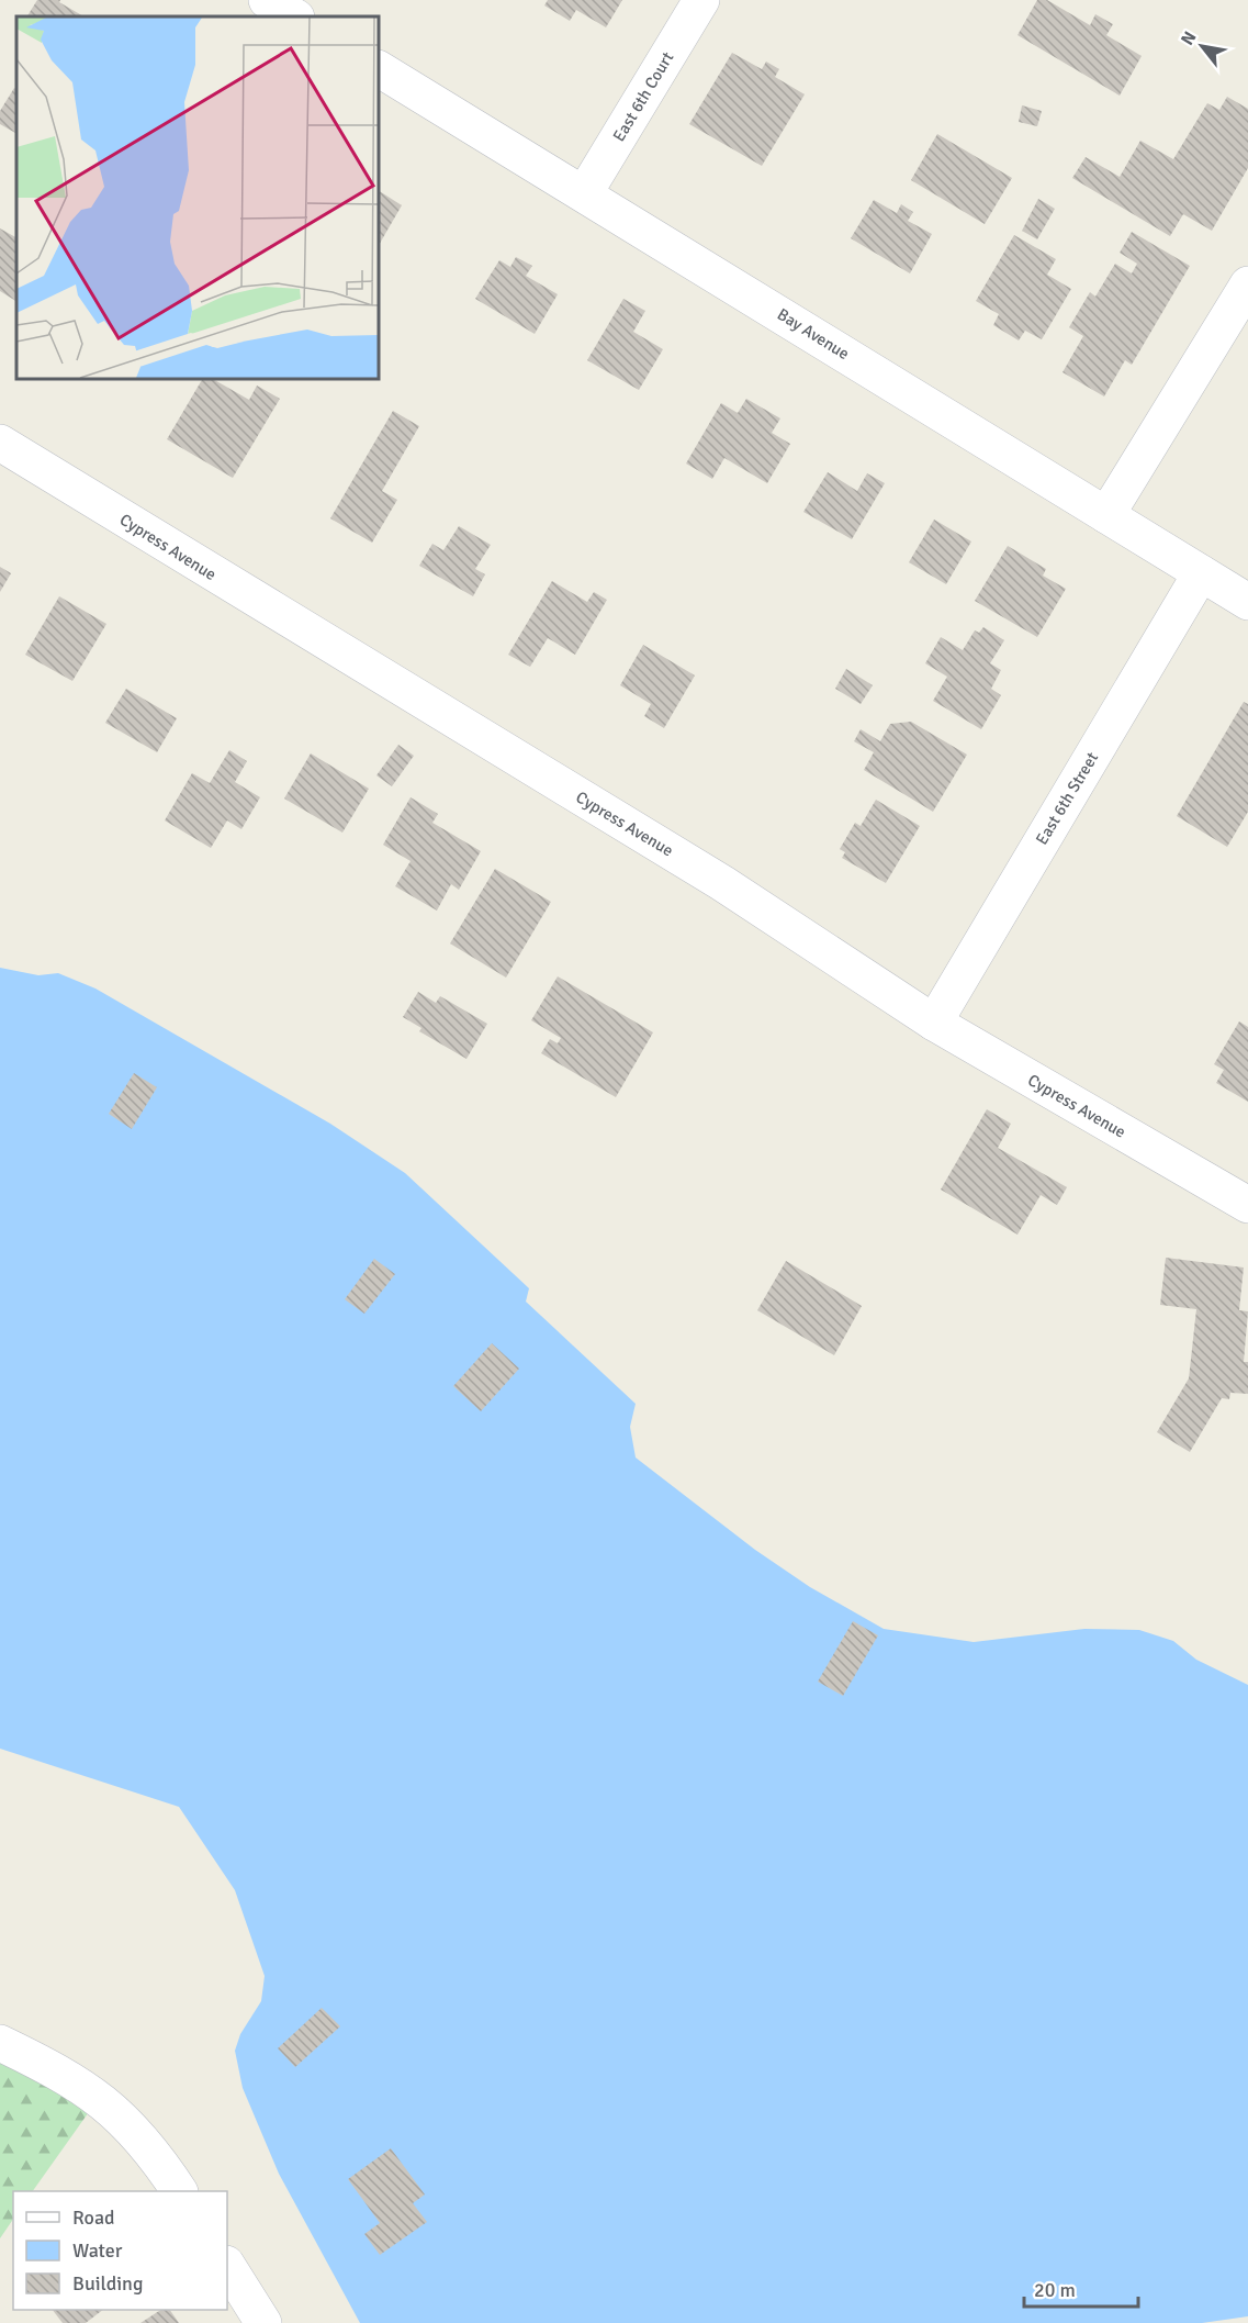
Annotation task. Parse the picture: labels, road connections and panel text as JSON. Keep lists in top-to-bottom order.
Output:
{
  "streets": {
    "street": [
      "East 6th Court",
      "Bay Avenue",
      "Cypress Avenue",
      "East 6th Street"
    ]
  },
  "crossings": [
    ["East 6th Court", "Bay Avenue"],
    ["Bay Avenue", "East 6th Street"],
    ["Cypress Avenue", "East 6th Street"]
  ],
  "legend": ["Road", "Water", "Building"],
  "scale_bar": "20 m",
  "north": "top left"
}
